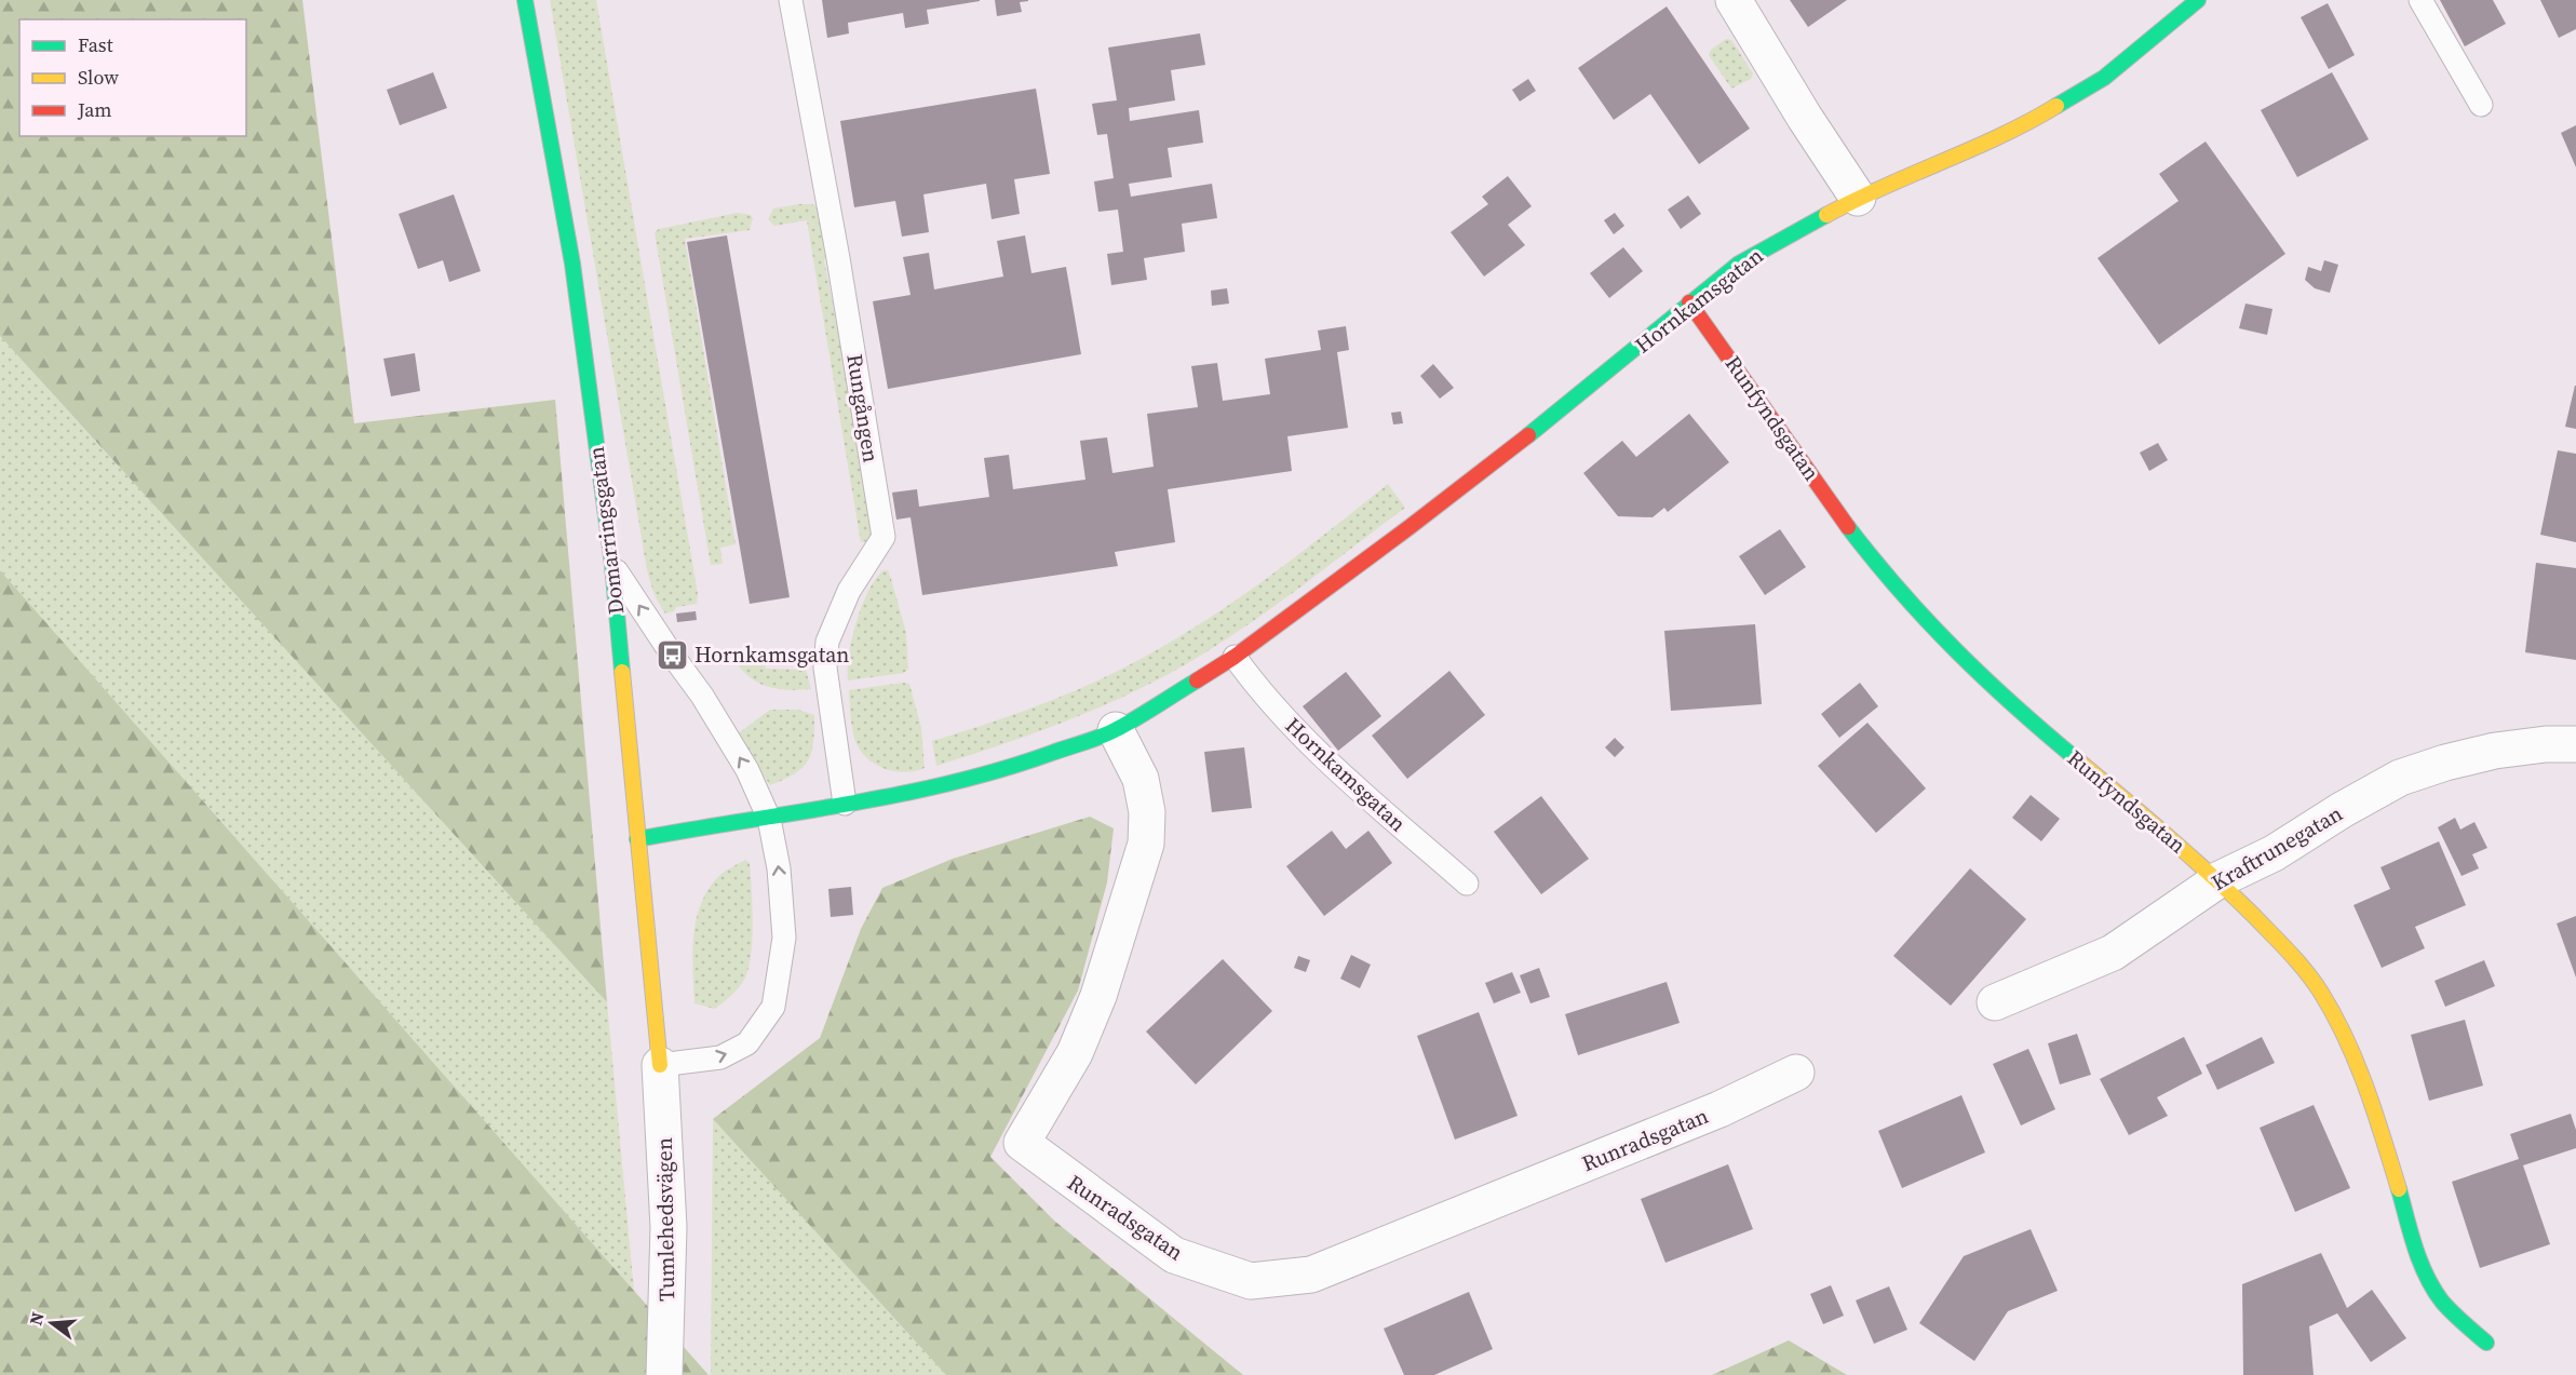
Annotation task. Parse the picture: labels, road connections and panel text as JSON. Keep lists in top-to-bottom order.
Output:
{
  "streets": {
    "street": [
      "Hornkamsgatan",
      "Runfyndsgatan",
      "Domarringsgatan",
      "Kraftrunegatan",
      "Runradsgatan",
      "Tumlehedsvägen"
    ],
    "lane": ["Rungången"]
  },
  "crossings": [
    ["Hornkamsgatan", "Rungången"],
    ["Hornkamsgatan", "Runfyndsgatan"],
    ["Hornkamsgatan", "Domarringsgatan"],
    ["Hornkamsgatan", "Runradsgatan"],
    ["Runfyndsgatan", "Kraftrunegatan"],
    ["Domarringsgatan", "Tumlehedsvägen"]
  ],
  "places": {
    "bus stop": ["Hornkamsgatan"]
  },
  "legend": ["Fast", "Slow", "Jam"],
  "north": "left"
}
